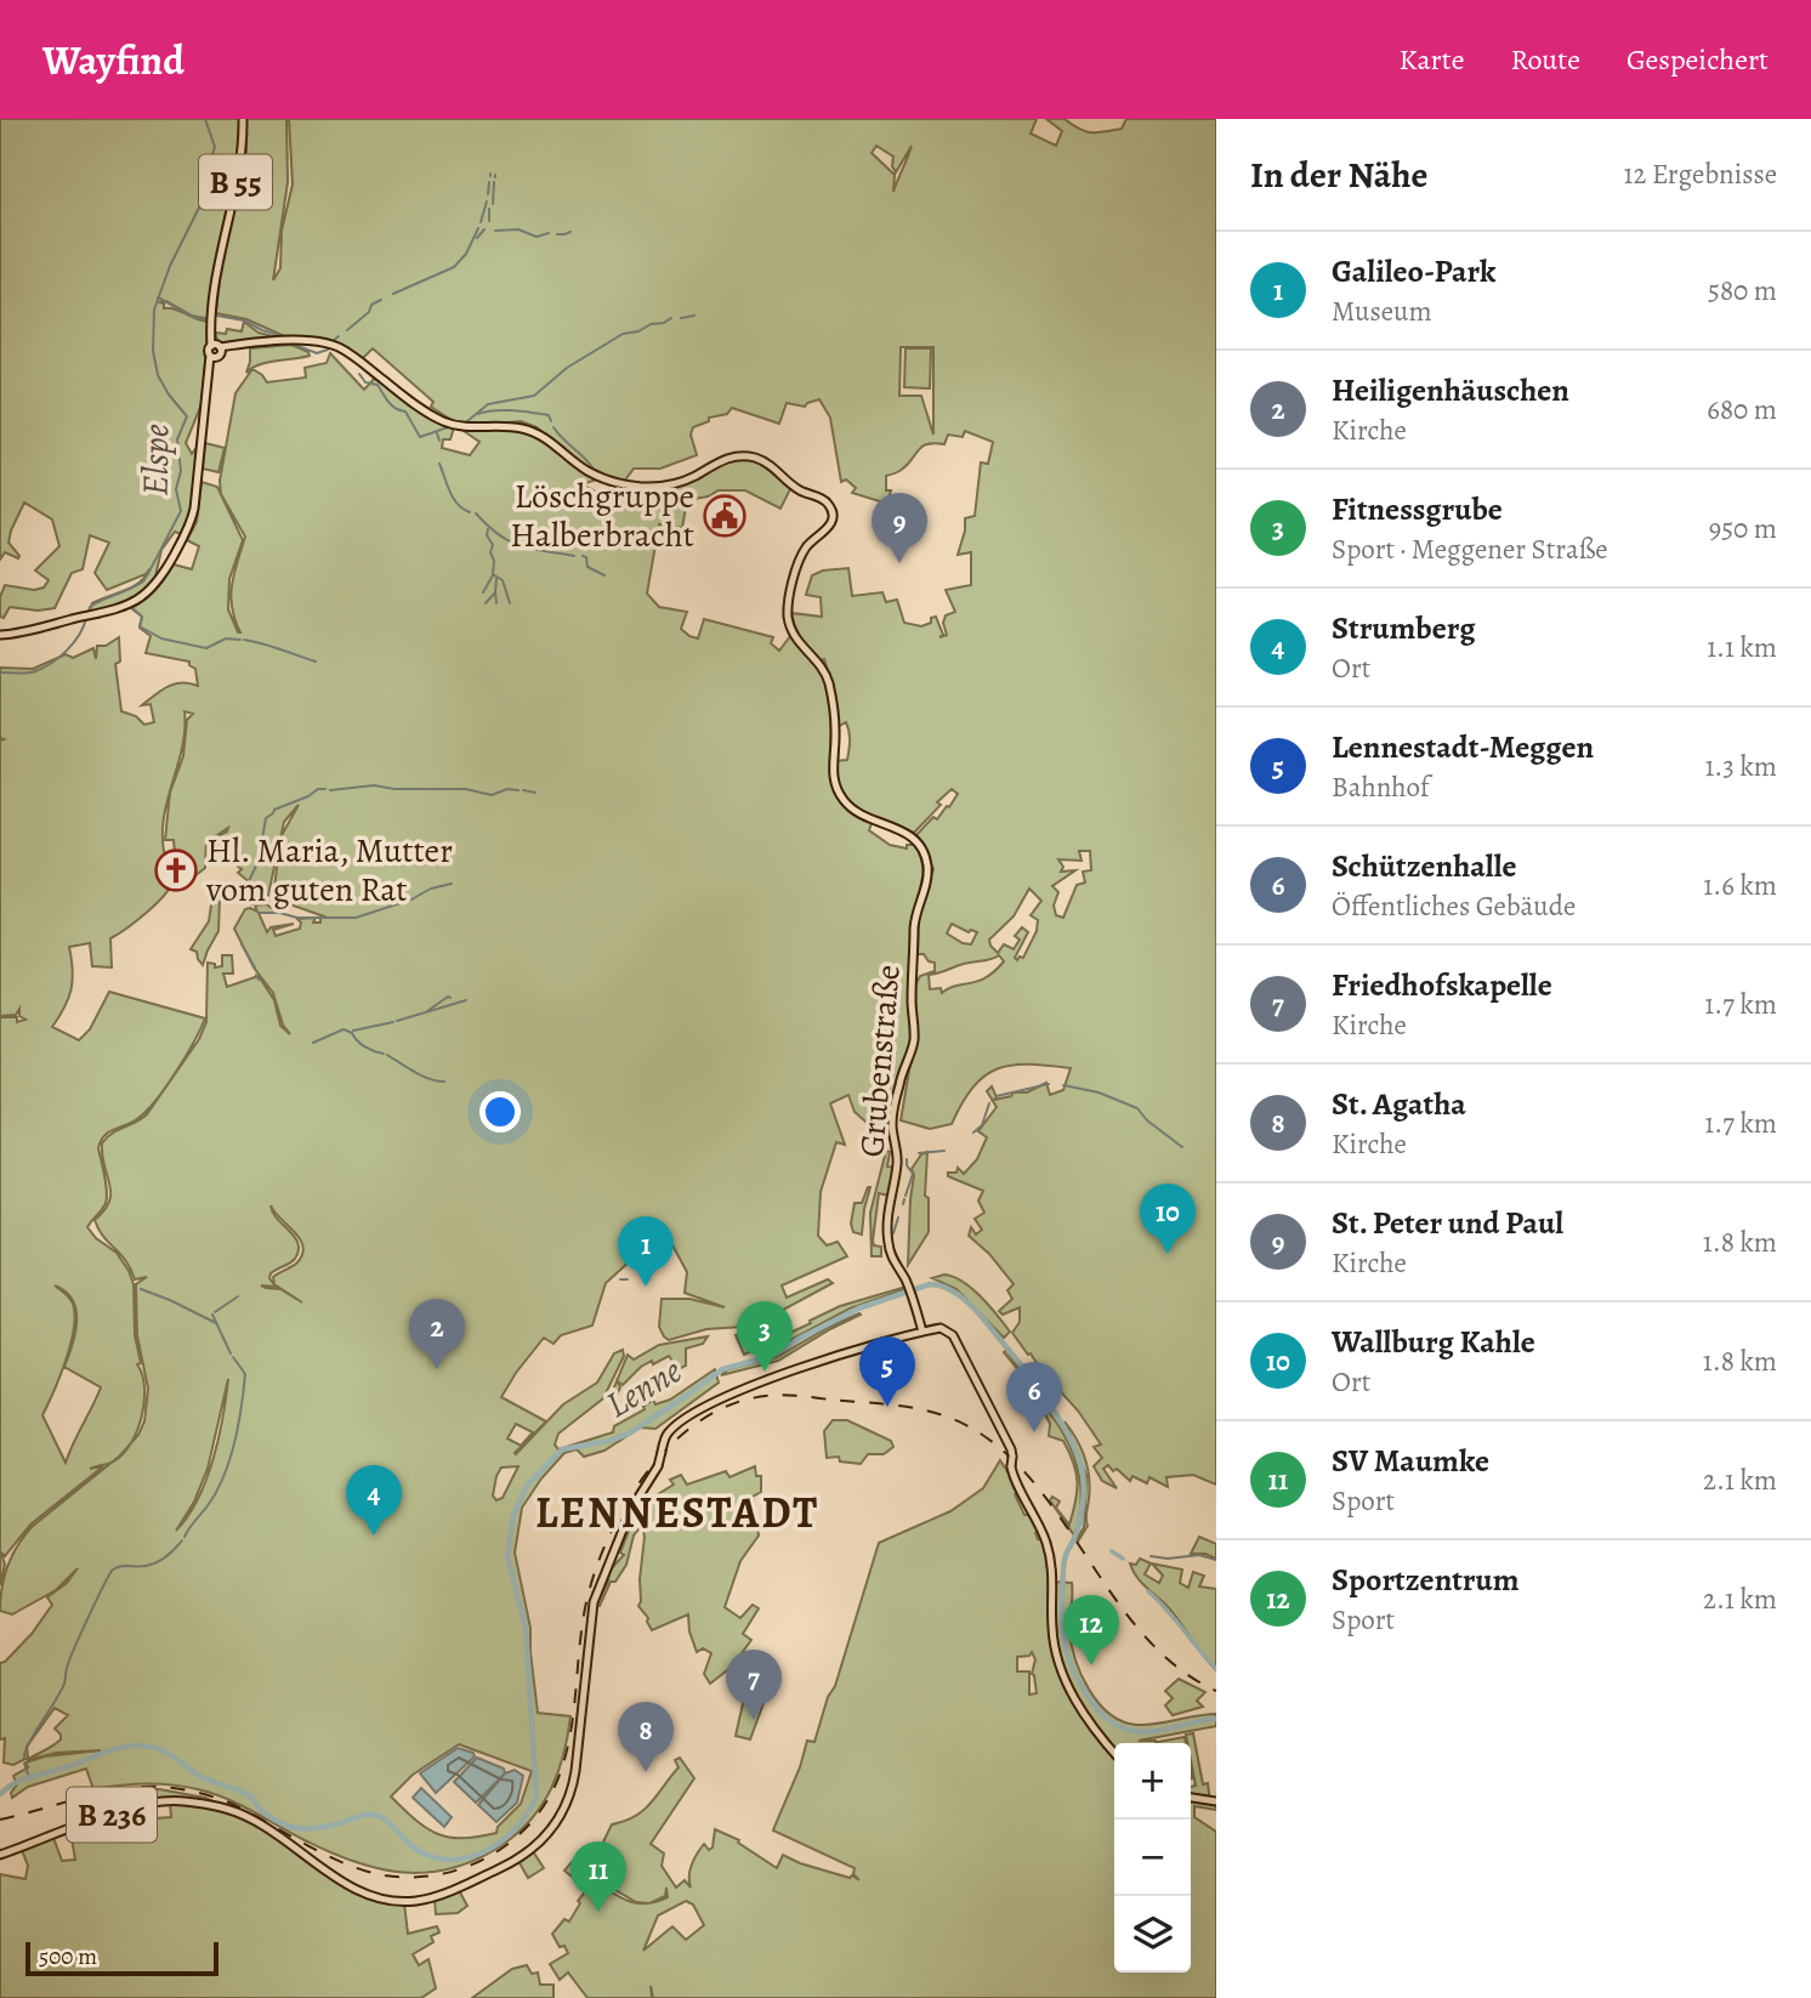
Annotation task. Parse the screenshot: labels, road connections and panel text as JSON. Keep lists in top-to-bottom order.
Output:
{
  "streets": {
    "main road": ["B 55", "Grubenstraße", "B 236"]
  },
  "crossings": [
    ["B 55", "Grubenstraße"],
    ["Grubenstraße", "B 236"]
  ],
  "districts": ["LENNESTADT"],
  "water": ["Elspe", "Lenne"],
  "places": {
    "public building": ["Löschgruppe Halberbracht"],
    "church": ["Hl. Maria, Mutter vom guten Rat"]
  },
  "scale_bar": "500 m",
  "page": {
    "header": "Wayfind",
    "nav": ["Karte", "Route", "Gespeichert"],
    "heading": ["In der Nähe", "12 Ergebnisse"],
    "list": [
      {
        "mark": "1",
        "name": "Galileo-Park",
        "note": "Museum",
        "value": "580 m"
      },
      {
        "mark": "2",
        "name": "Heiligenhäuschen",
        "note": "Kirche",
        "value": "680 m"
      },
      {
        "mark": "3",
        "name": "Fitnessgrube",
        "note": "Sport · Meggener Straße",
        "value": "950 m"
      },
      {
        "mark": "4",
        "name": "Strumberg",
        "note": "Ort",
        "value": "1.1 km"
      },
      {
        "mark": "5",
        "name": "Lennestadt-Meggen",
        "note": "Bahnhof",
        "value": "1.3 km"
      },
      {
        "mark": "6",
        "name": "Schützenhalle",
        "note": "Öffentliches Gebäude",
        "value": "1.6 km"
      },
      {
        "mark": "7",
        "name": "Friedhofskapelle",
        "note": "Kirche",
        "value": "1.7 km"
      },
      {
        "mark": "8",
        "name": "St. Agatha",
        "note": "Kirche",
        "value": "1.7 km"
      },
      {
        "mark": "9",
        "name": "St. Peter und Paul",
        "note": "Kirche",
        "value": "1.8 km"
      },
      {
        "mark": "10",
        "name": "Wallburg Kahle",
        "note": "Ort",
        "value": "1.8 km"
      },
      {
        "mark": "11",
        "name": "SV Maumke",
        "note": "Sport",
        "value": "2.1 km"
      },
      {
        "mark": "12",
        "name": "Sportzentrum",
        "note": "Sport",
        "value": "2.1 km"
      }
    ],
    "pins": [
      "9",
      "10",
      "1",
      "2",
      "3",
      "5",
      "6",
      "4",
      "12",
      "7",
      "8",
      "11"
    ],
    "map_buttons": ["+", "−"],
    "scale": "500 m"
  }
}
